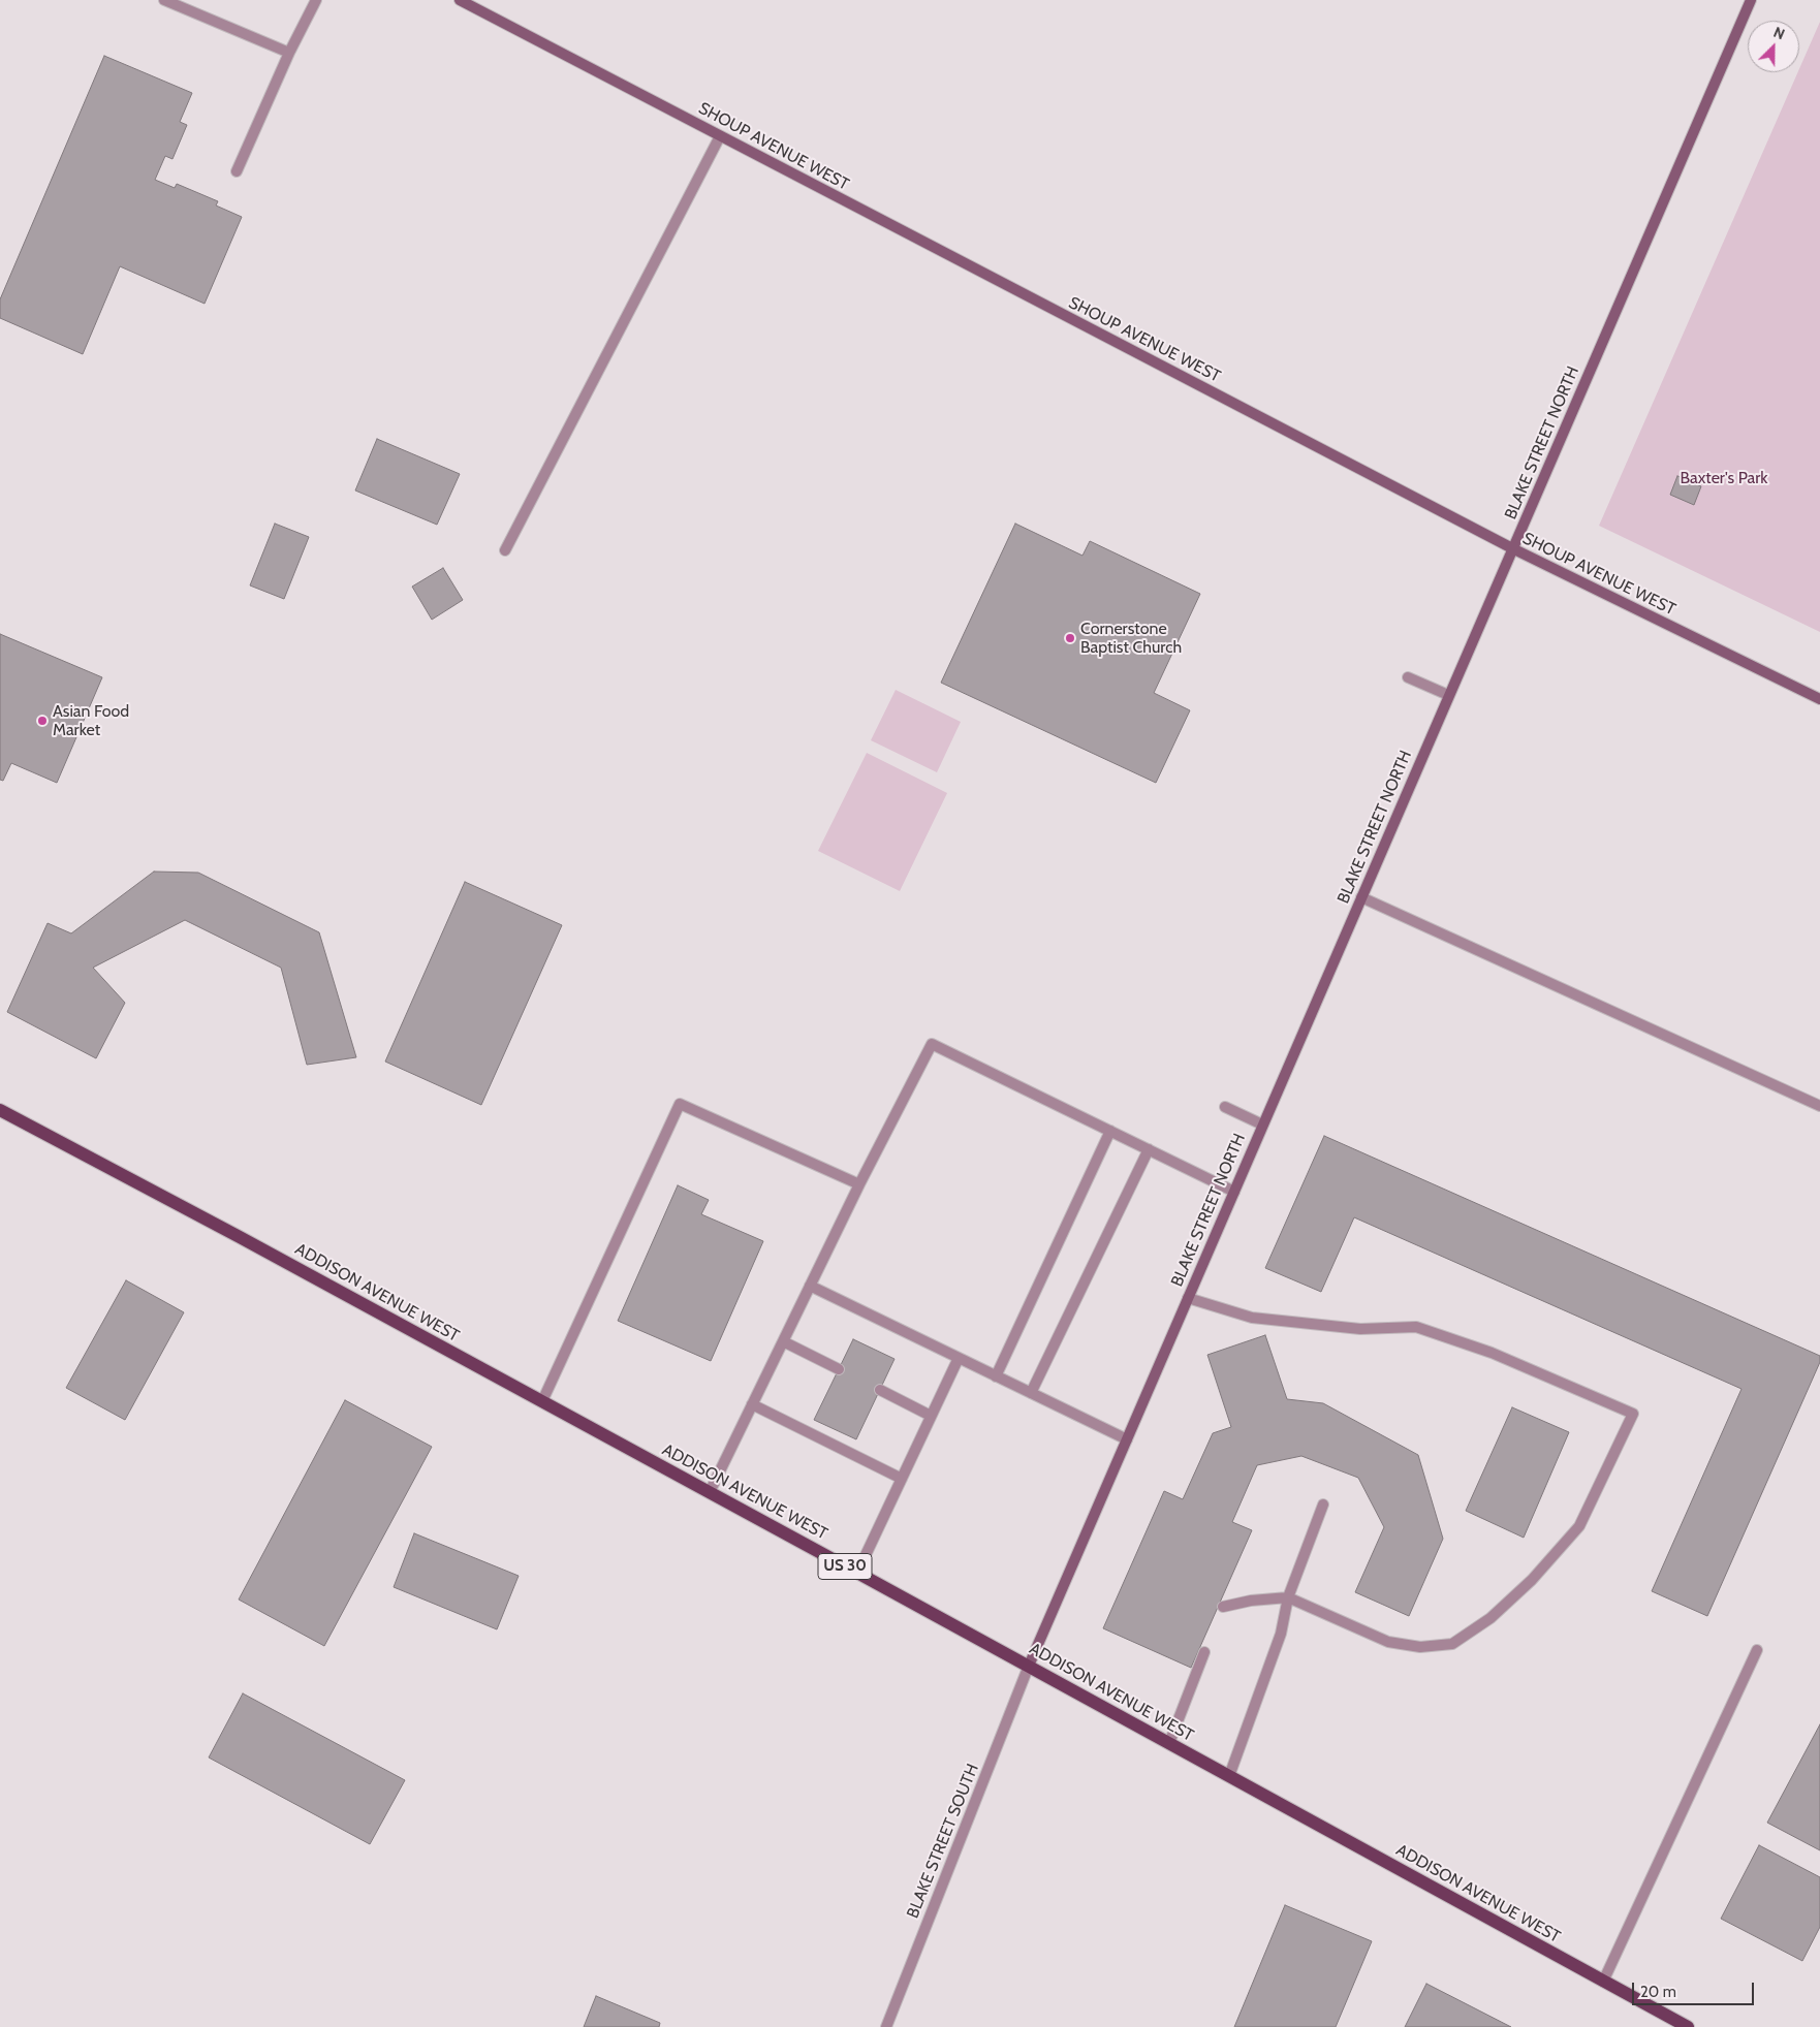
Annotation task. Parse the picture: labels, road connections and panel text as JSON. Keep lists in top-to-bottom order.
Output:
{
  "streets": {
    "main road": ["ADDISON AVENUE WEST", "US 30"],
    "street": ["SHOUP AVENUE WEST", "BLAKE STREET NORTH", "BLAKE STREET SOUTH"]
  },
  "crossings": [
    ["SHOUP AVENUE WEST", "BLAKE STREET NORTH"],
    ["BLAKE STREET NORTH", "ADDISON AVENUE WEST"],
    ["BLAKE STREET NORTH", "BLAKE STREET SOUTH"],
    ["ADDISON AVENUE WEST", "BLAKE STREET SOUTH"]
  ],
  "parks": ["Baxter's Park"],
  "places": ["Cornerstone Baptist Church", "Asian Food Market"],
  "scale_bar": "20 m",
  "north": "top right"
}
